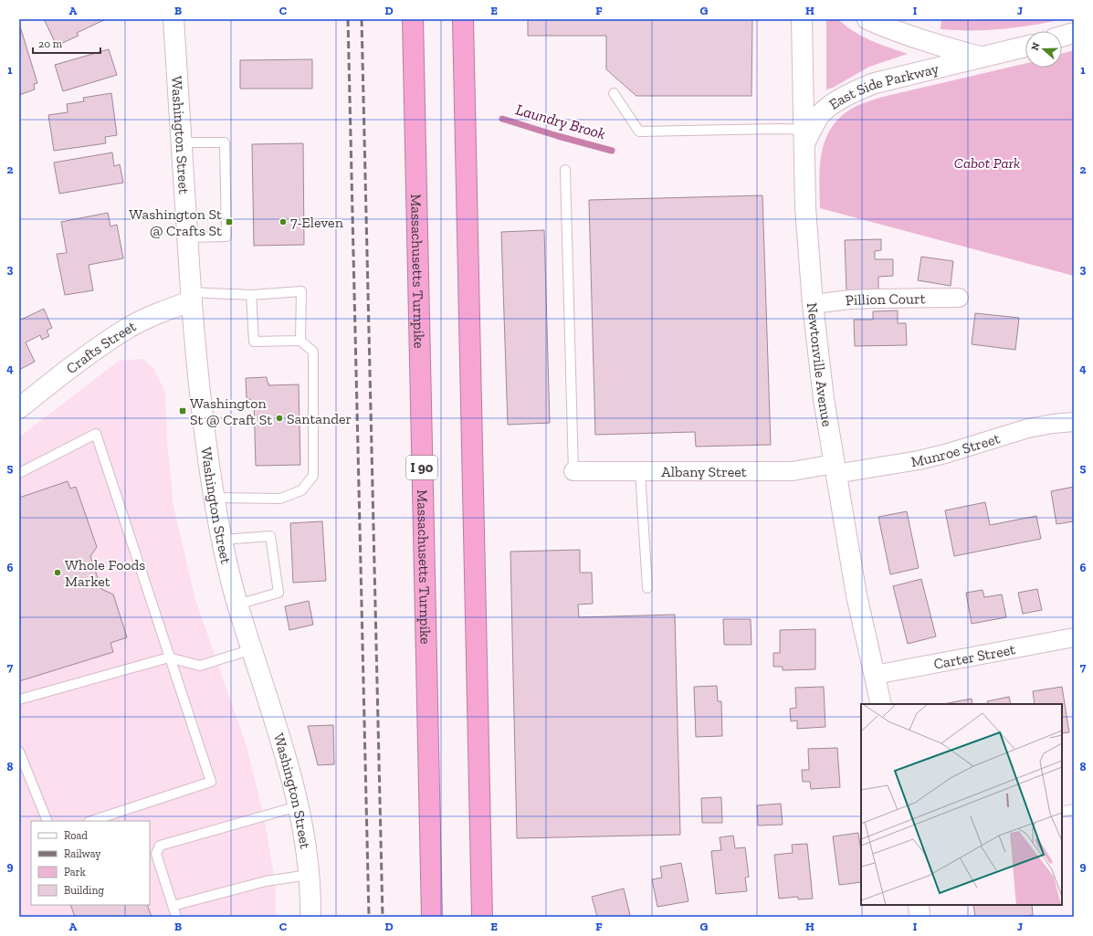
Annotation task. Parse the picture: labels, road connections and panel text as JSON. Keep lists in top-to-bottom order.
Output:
{
  "streets": {
    "highway": ["Massachusetts Turnpike", "I 90"],
    "main road": [
      "East Side Parkway",
      "Washington Street",
      "Crafts Street",
      "Newtonville Avenue"
    ],
    "street": [
      "Pillion Court",
      "Munroe Street",
      "Albany Street",
      "Carter Street"
    ]
  },
  "crossings": [
    ["East Side Parkway", "Newtonville Avenue"],
    ["Washington Street", "Crafts Street"],
    ["Pillion Court", "Newtonville Avenue"],
    ["Newtonville Avenue", "Munroe Street"],
    ["Newtonville Avenue", "Albany Street"],
    ["Newtonville Avenue", "Carter Street"],
    ["Munroe Street", "Albany Street"]
  ],
  "water": ["Laundry Brook"],
  "parks": ["Cabot Park"],
  "places": {
    "transit": ["Washington St @ Crafts St", "Washington St @ Craft St"],
    "other": ["7-Eleven", "Santander", "Whole Foods Market"]
  },
  "legend": [
    "Road",
    "Railway",
    "Park",
    "Building"
  ],
  "scale_bar": "20 m",
  "north": "left",
  "grid": {
    "columns": [
      "A",
      "B",
      "C",
      "D",
      "E",
      "F",
      "G",
      "H",
      "I",
      "J"
    ],
    "rows": [
      "1",
      "2",
      "3",
      "4",
      "5",
      "6",
      "7",
      "8",
      "9"
    ]
  }
}
